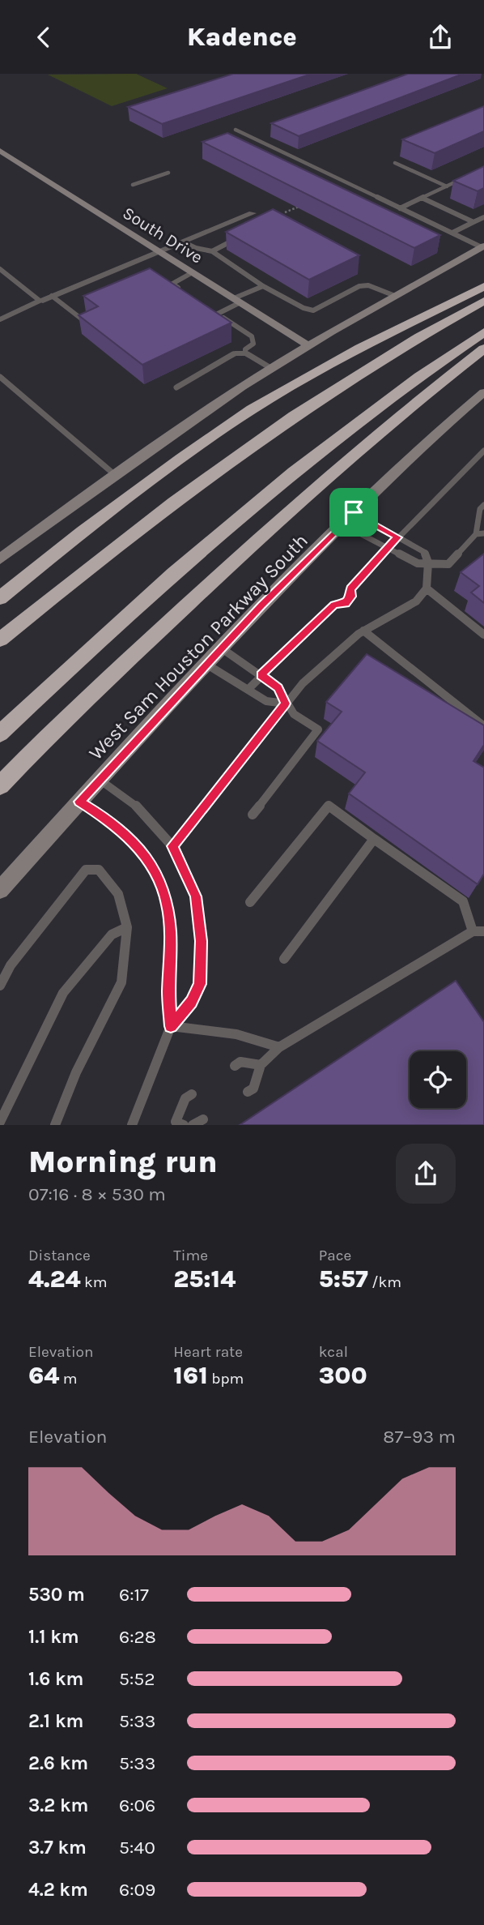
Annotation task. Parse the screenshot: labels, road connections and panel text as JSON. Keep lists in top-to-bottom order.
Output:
{
  "streets": {
    "main road": ["South Drive", "West Sam Houston Parkway South"]
  },
  "page": {
    "header": "Kadence",
    "heading": ["Morning run", "07:16 · 8 × 530 m"],
    "stats": [
      ["Distance", "4.24 km"],
      ["Time", "25:14"],
      ["Pace", "5:57 /km"],
      ["Elevation", "64 m"],
      ["Heart rate", "161 bpm"],
      ["kcal", "300"]
    ],
    "chart": ["Elevation", "87–93 m"],
    "list": [
      {
        "name": "530 m",
        "note": "6:17"
      },
      {
        "name": "1.1 km",
        "note": "6:28"
      },
      {
        "name": "1.6 km",
        "note": "5:52"
      },
      {
        "name": "2.1 km",
        "note": "5:33"
      },
      {
        "name": "2.6 km",
        "note": "5:33"
      },
      {
        "name": "3.2 km",
        "note": "6:06"
      },
      {
        "name": "3.7 km",
        "note": "5:40"
      },
      {
        "name": "4.2 km",
        "note": "6:09"
      }
    ]
  }
}
